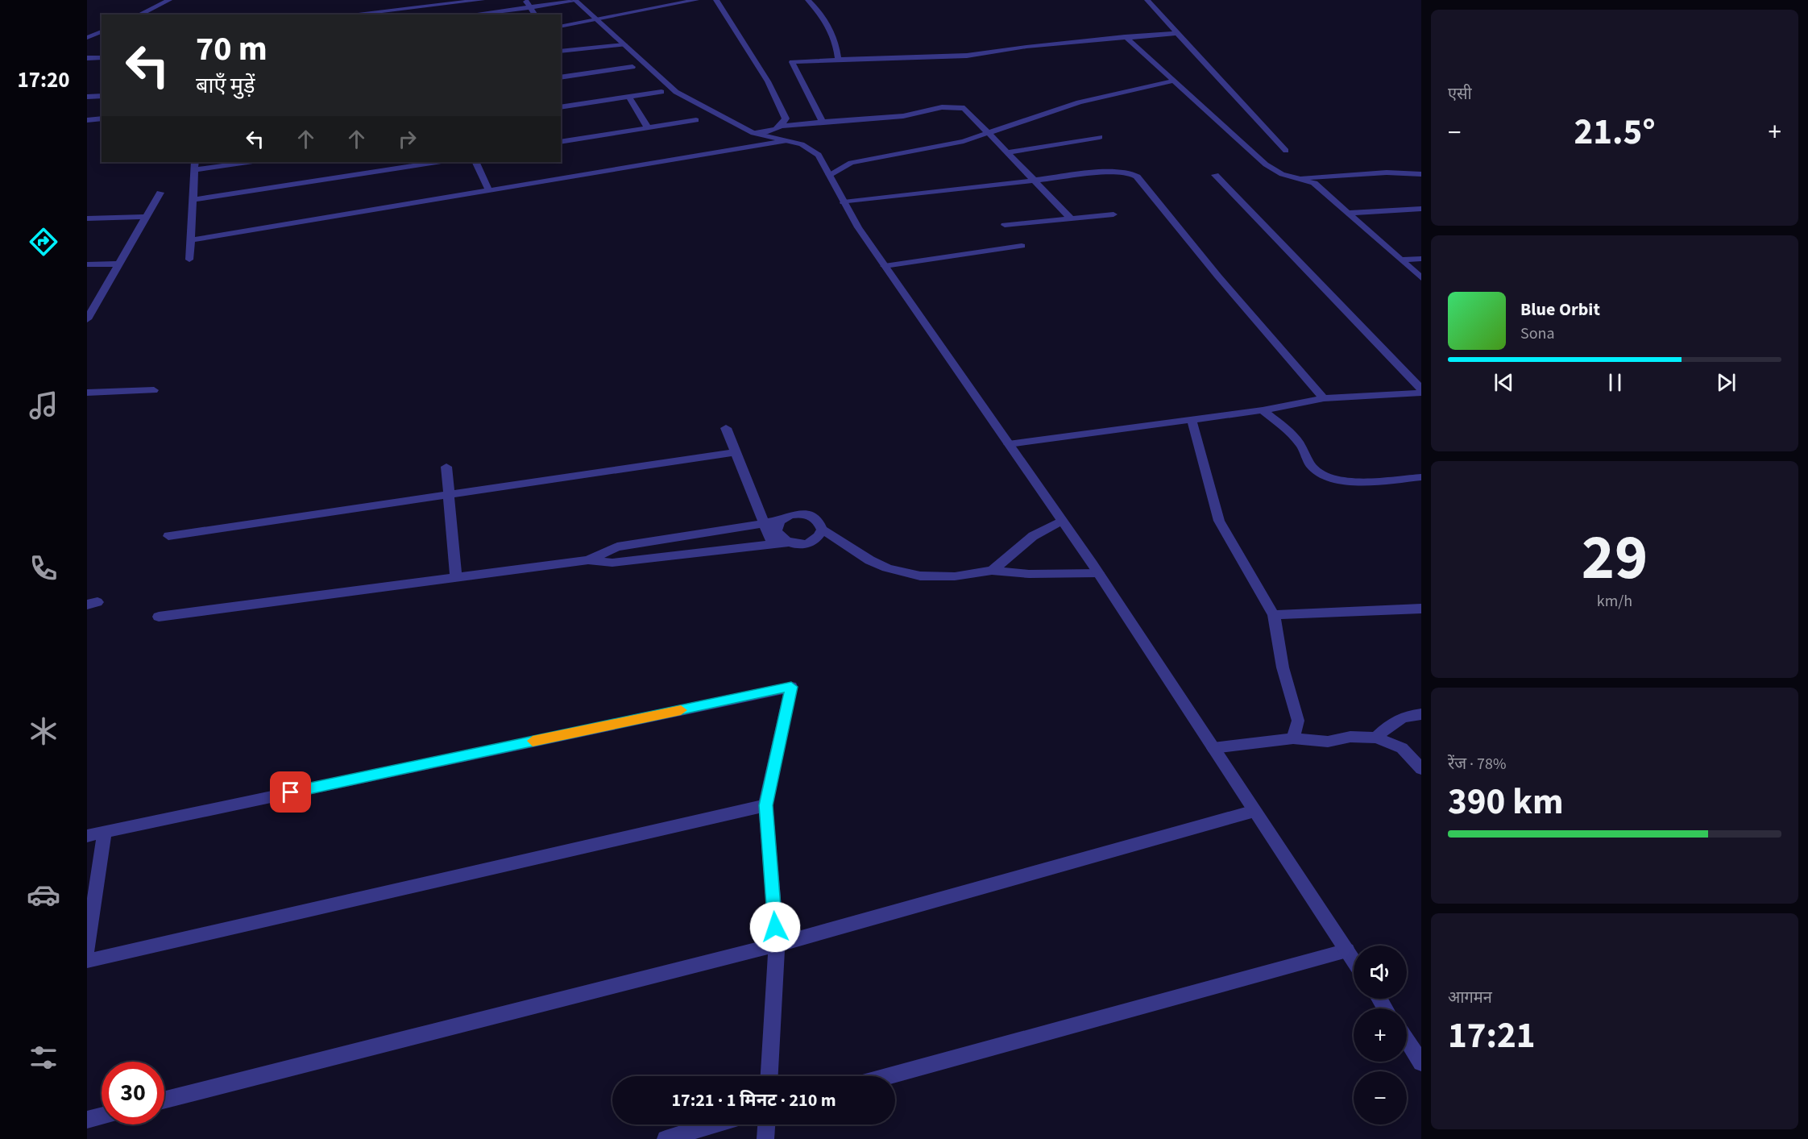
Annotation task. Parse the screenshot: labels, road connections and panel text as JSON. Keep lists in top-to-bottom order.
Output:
{
  "page": {
    "tabs": "17:20",
    "tile": [
      "एसी",
      ["29", "km/h"],
      ["रेंज · 78%", "390 km"],
      ["आगमन", "17:21"]
    ],
    "turn": ["70 m", "बाएँ मुड़ें"],
    "heat": ["−", "21.5°", "+"],
    "song": ["Blue Orbit", "Sona"],
    "map_buttons": ["+", "−"],
    "limit": "30",
    "trip": "17:21 · 1 मिनट · 210 m"
  }
}
